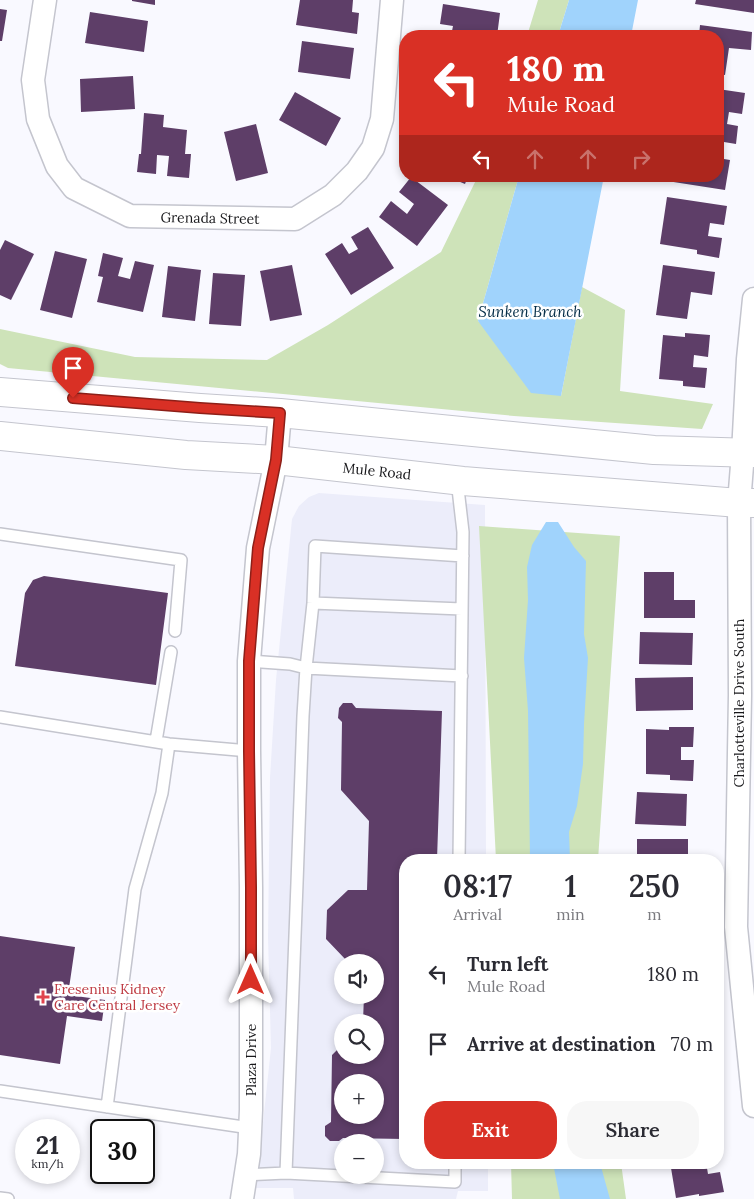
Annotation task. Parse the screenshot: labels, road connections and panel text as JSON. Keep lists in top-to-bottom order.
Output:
{
  "streets": {
    "main road": ["Mule Road"],
    "street": ["Grenada Street", "Charlotteville Drive South", "Plaza Drive"]
  },
  "crossings": [
    ["Mule Road", "Charlotteville Drive South"],
    ["Mule Road", "Plaza Drive"]
  ],
  "water": ["Sunken Branch"],
  "places": {
    "health": ["Fresenius Kidney Care Central Jersey"]
  },
  "page": {
    "turn": ["180 m", "Mule Road"],
    "eta": [
      "08:17",
      "Arrival",
      "1",
      "min",
      "250",
      "m"
    ],
    "list": [
      {
        "name": "Turn left",
        "note": "Mule Road",
        "value": "180 m"
      },
      {
        "name": "Arrive at destination",
        "value": "70 m"
      }
    ],
    "map_buttons": ["+", "−"],
    "buttons": ["Exit", "Share"],
    "speed": "21 km/h",
    "limit": "30"
  }
}
